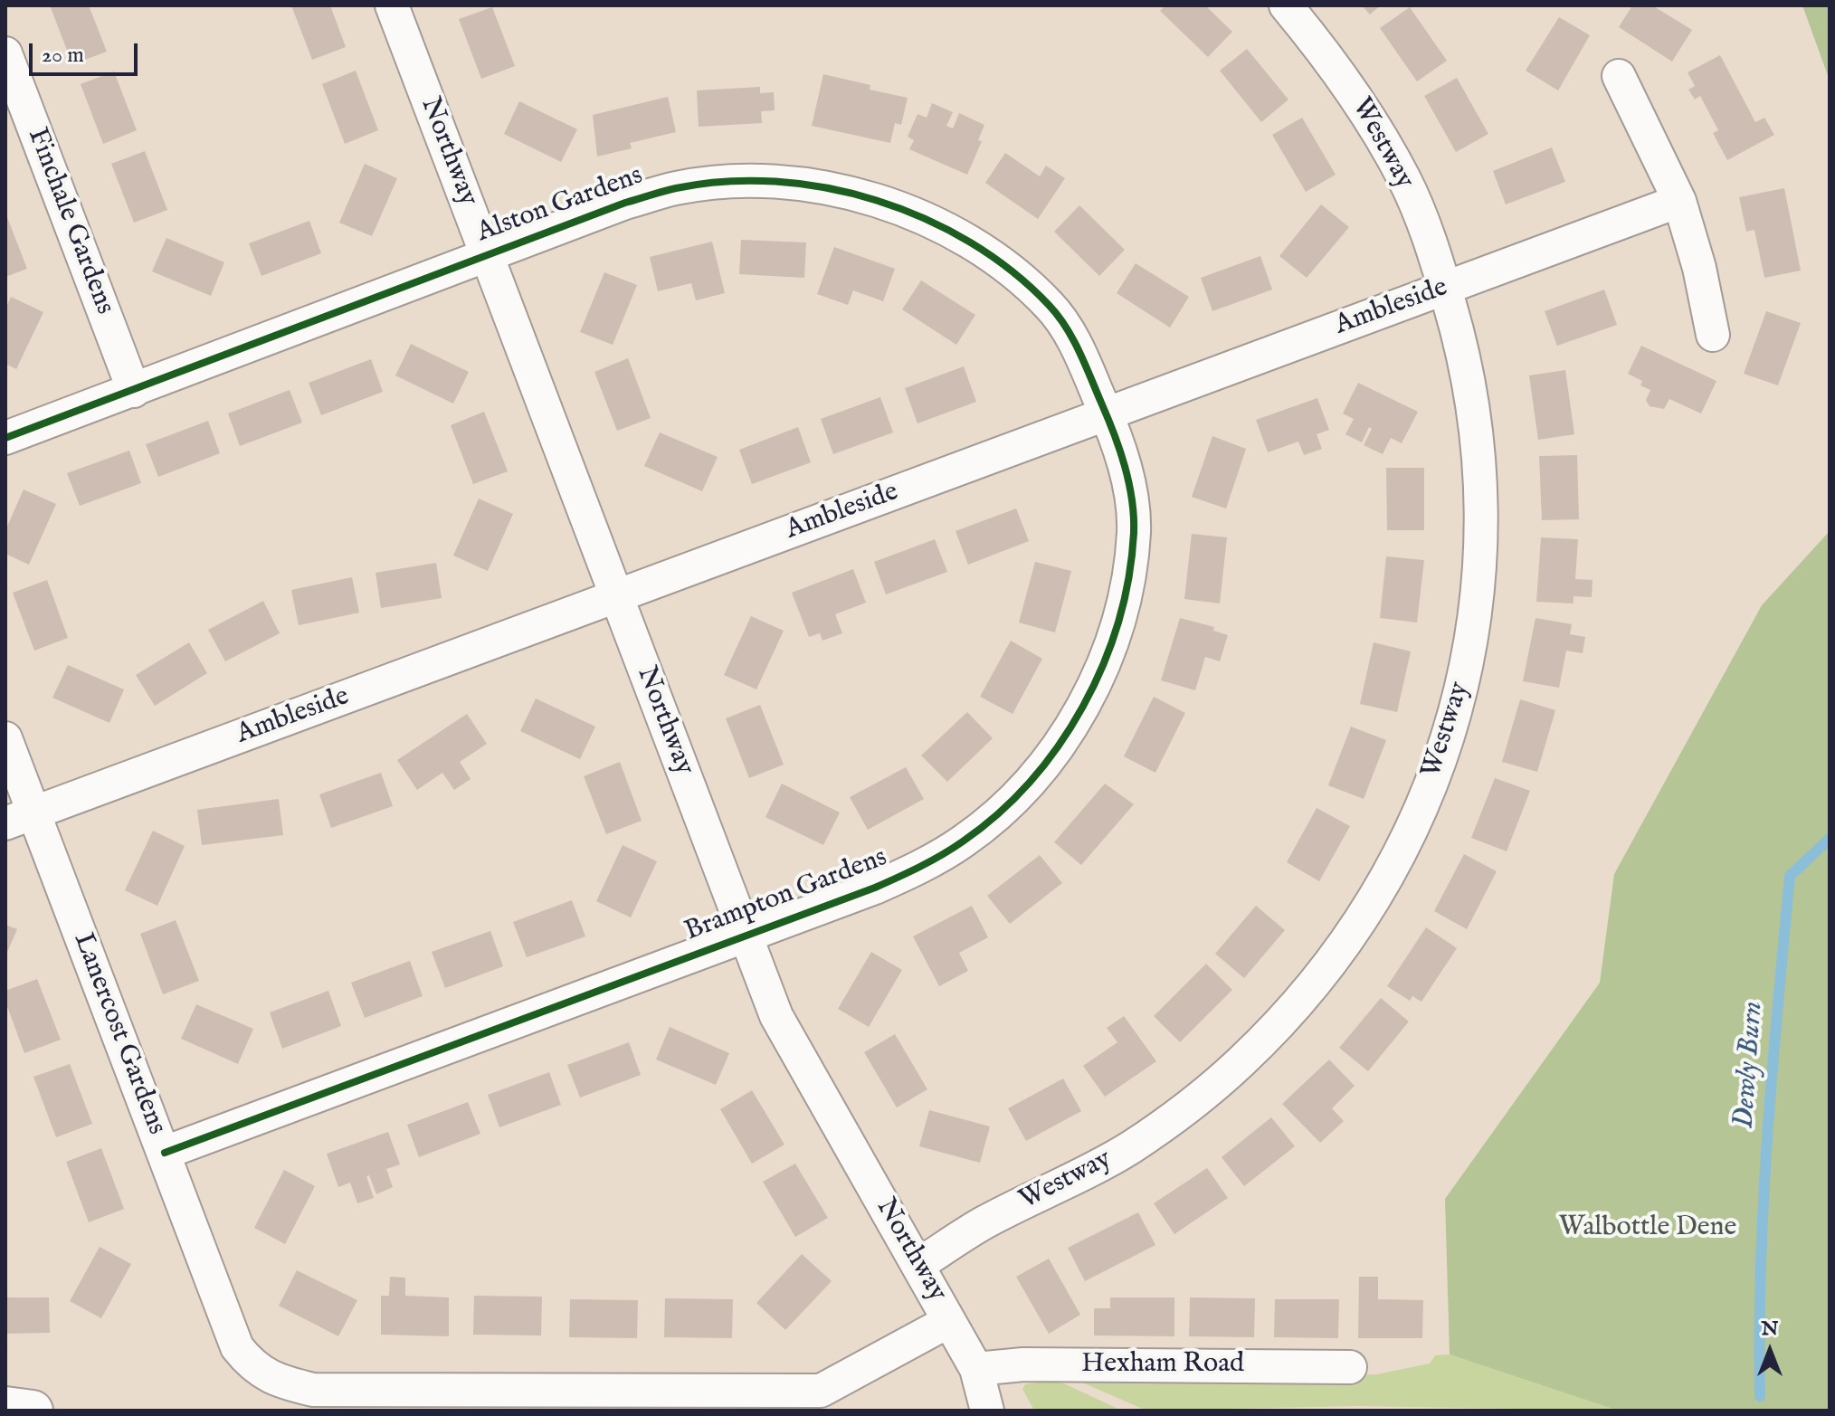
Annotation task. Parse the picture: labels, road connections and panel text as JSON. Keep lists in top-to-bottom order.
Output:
{
  "streets": {
    "street": [
      "Westway",
      "Northway",
      "Alston Gardens",
      "Finchale Gardens",
      "Ambleside",
      "Brampton Gardens",
      "Lanercost Gardens",
      "Hexham Road"
    ]
  },
  "crossings": [
    ["Westway", "Northway"],
    ["Westway", "Ambleside"],
    ["Northway", "Alston Gardens"],
    ["Northway", "Ambleside"],
    ["Northway", "Brampton Gardens"],
    ["Northway", "Lanercost Gardens"],
    ["Northway", "Hexham Road"],
    ["Alston Gardens", "Finchale Gardens"],
    ["Alston Gardens", "Ambleside"],
    ["Alston Gardens", "Brampton Gardens"],
    ["Ambleside", "Brampton Gardens"],
    ["Ambleside", "Lanercost Gardens"],
    ["Brampton Gardens", "Lanercost Gardens"]
  ],
  "water": ["Dewly Burn"],
  "parks": ["Walbottle Dene"],
  "scale_bar": "20 m",
  "north": "top"
}
